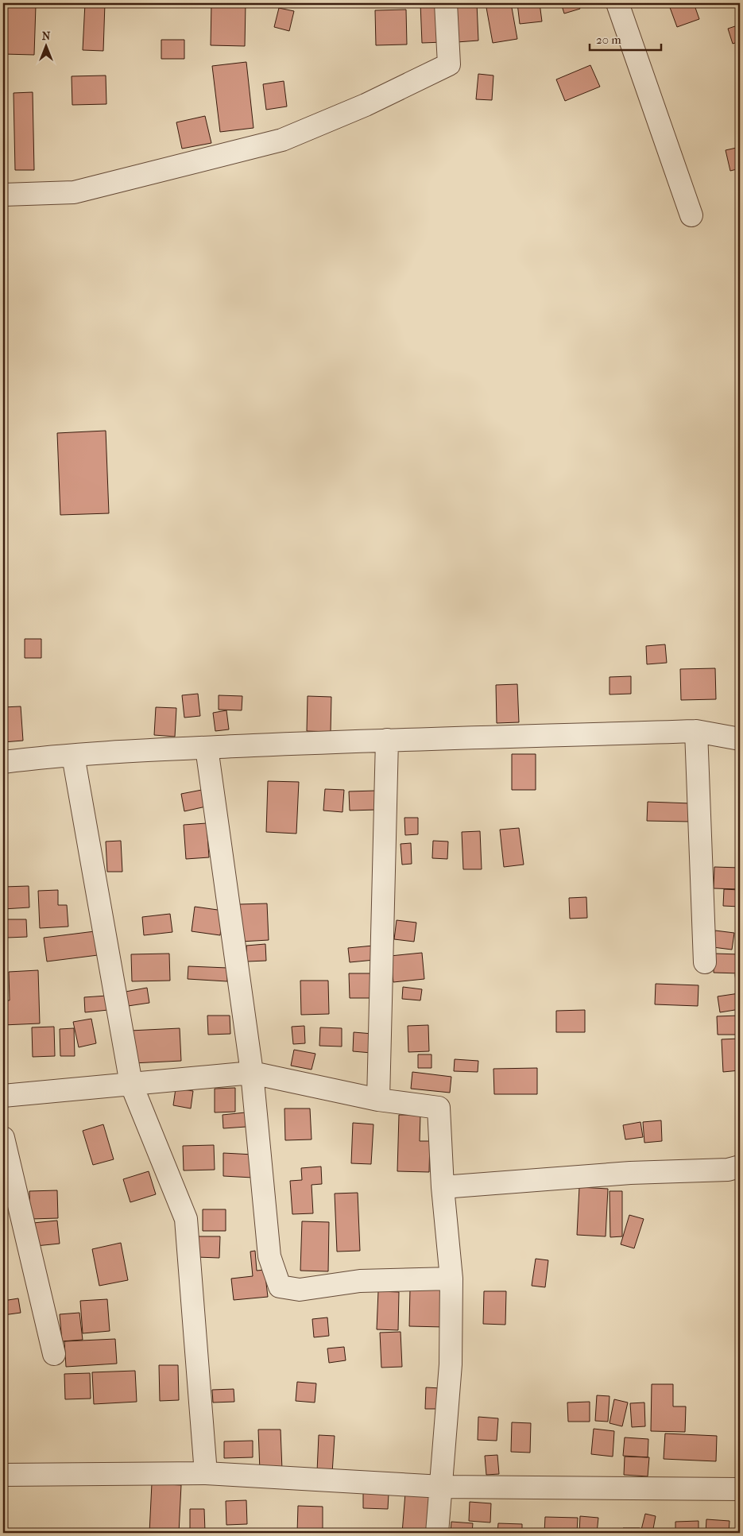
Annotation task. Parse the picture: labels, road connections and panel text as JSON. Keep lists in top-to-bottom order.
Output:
{
  "scale_bar": "20 m",
  "north": "top"
}
